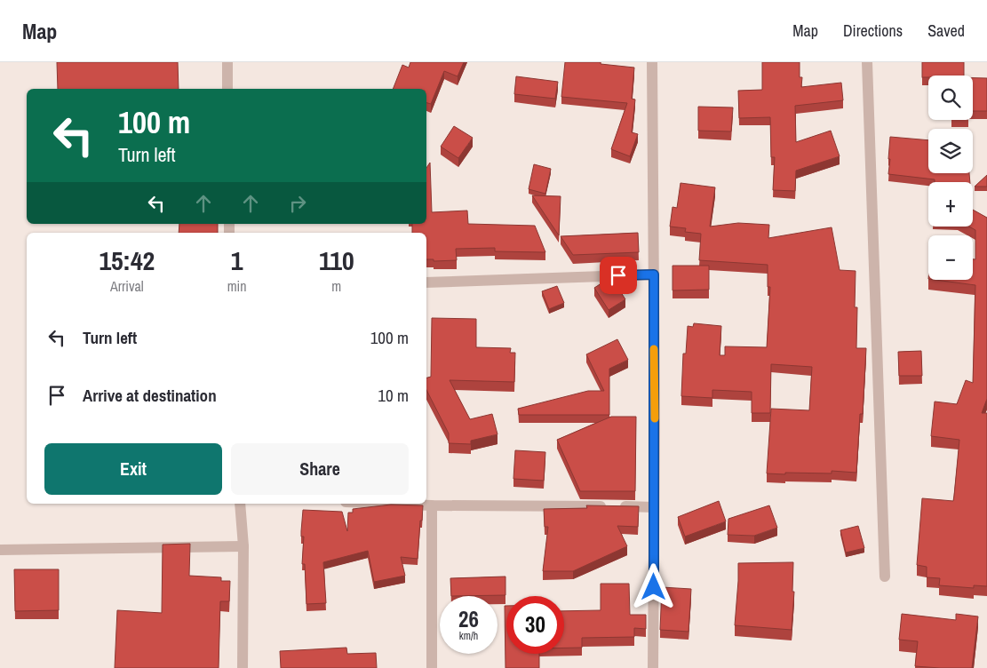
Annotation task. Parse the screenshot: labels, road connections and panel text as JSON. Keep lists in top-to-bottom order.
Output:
{
  "page": {
    "header": "Map",
    "nav": ["Map", "Directions", "Saved"],
    "map_buttons": ["+", "−"],
    "turn": ["100 m", "Turn left"],
    "eta": [
      "15:42",
      "Arrival",
      "1",
      "min",
      "110",
      "m"
    ],
    "list": [
      {
        "name": "Turn left",
        "value": "100 m"
      },
      {
        "name": "Arrive at destination",
        "value": "10 m"
      }
    ],
    "buttons": ["Exit", "Share"],
    "speed": "26 km/h",
    "limit": "30"
  }
}
